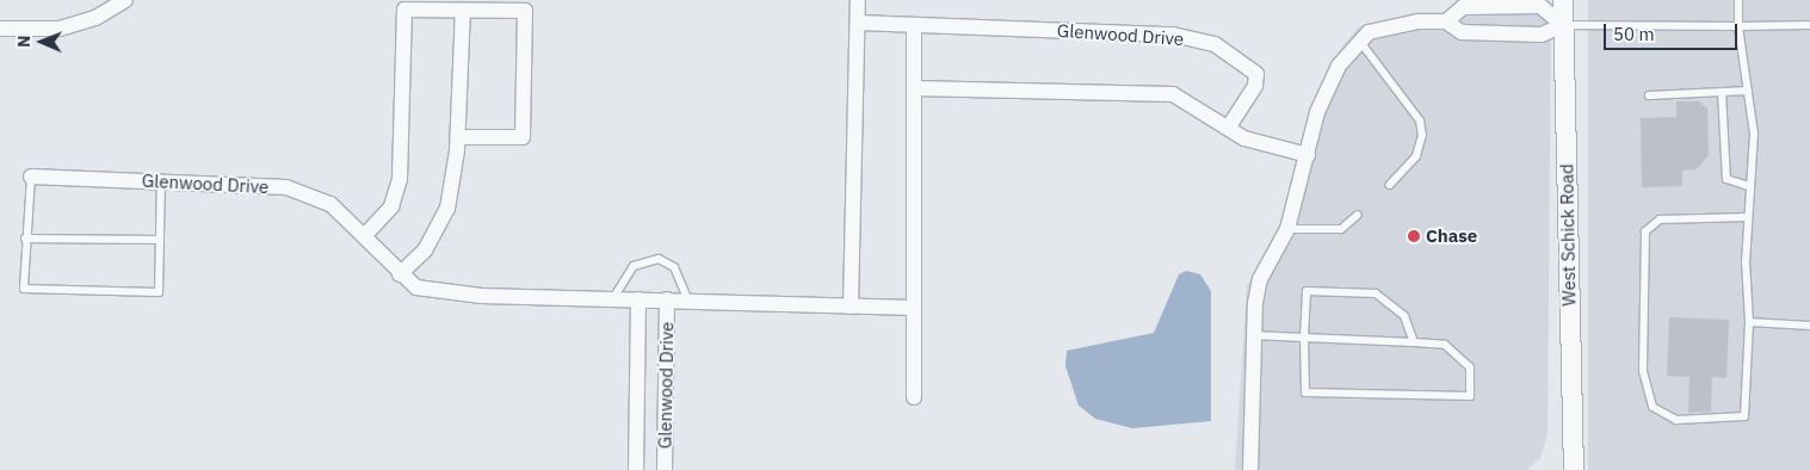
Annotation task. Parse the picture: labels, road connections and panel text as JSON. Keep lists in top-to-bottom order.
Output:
{
  "streets": {
    "street": ["Glenwood Drive", "West Schick Road"]
  },
  "places": ["Chase"],
  "scale_bar": "50 m",
  "north": "left"
}
